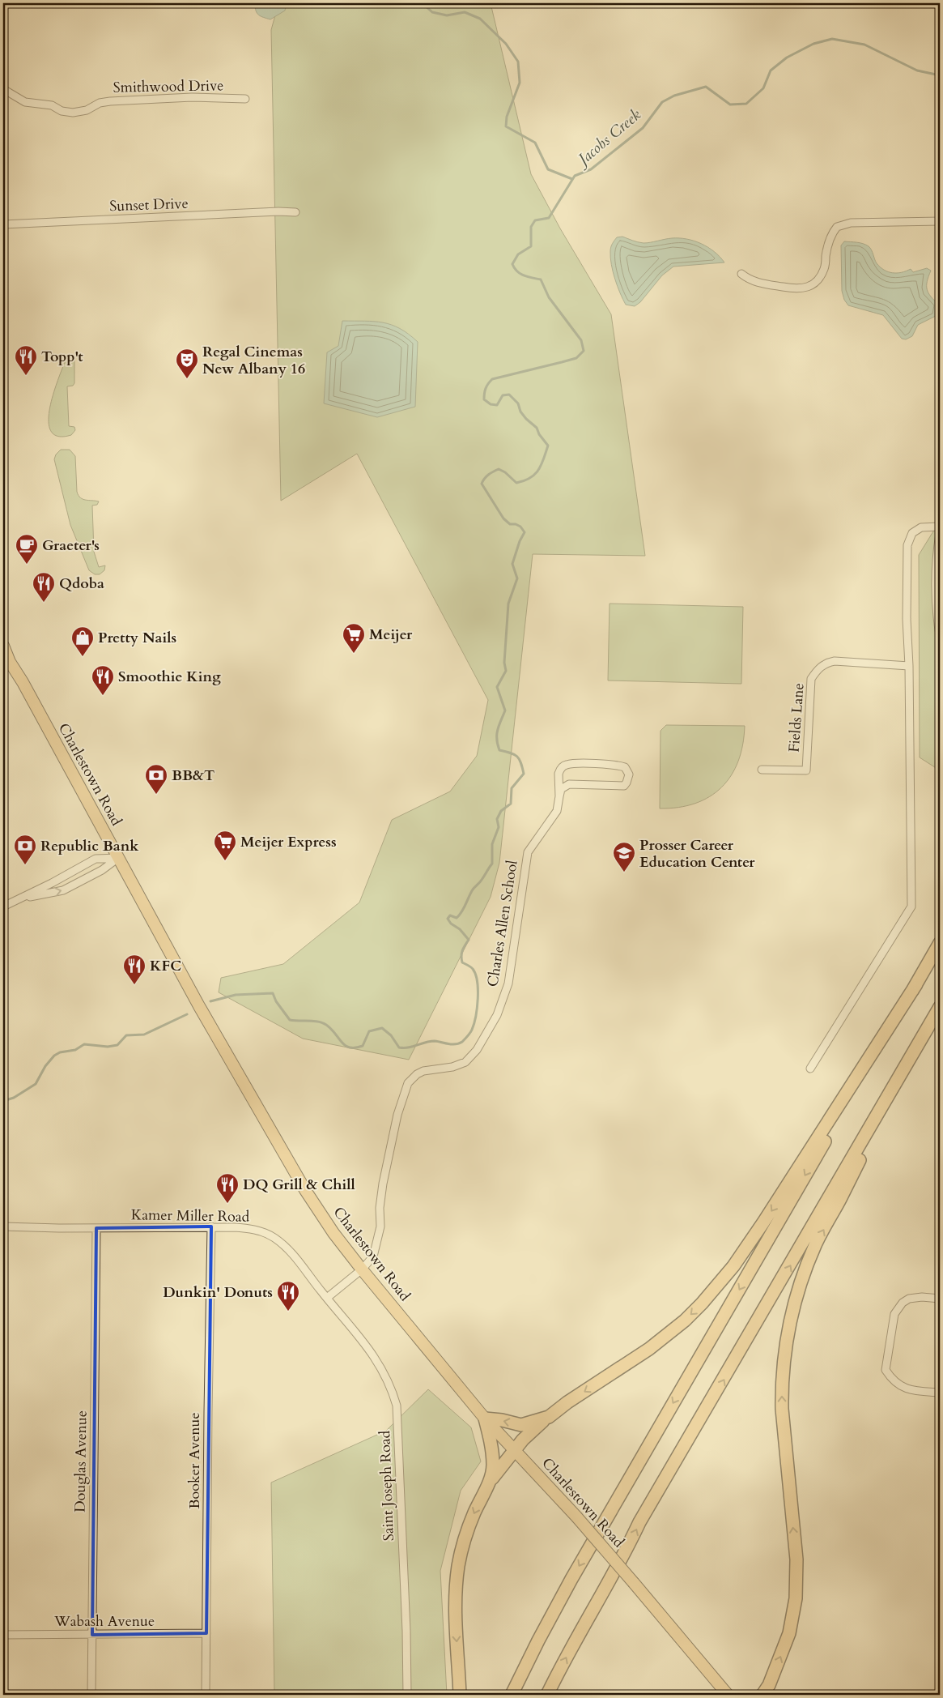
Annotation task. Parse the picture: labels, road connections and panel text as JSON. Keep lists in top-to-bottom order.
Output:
{
  "streets": {
    "main road": ["Charlestown Road"],
    "street": [
      "Smithwood Drive",
      "Sunset Drive",
      "Fields Lane",
      "Charles Allen School",
      "Kamer Miller Road",
      "Booker Avenue",
      "Douglas Avenue",
      "Saint Joseph Road",
      "Wabash Avenue"
    ]
  },
  "crossings": [
    ["Charlestown Road", "Charles Allen School"],
    ["Kamer Miller Road", "Booker Avenue"],
    ["Kamer Miller Road", "Douglas Avenue"],
    ["Kamer Miller Road", "Saint Joseph Road"],
    ["Booker Avenue", "Wabash Avenue"],
    ["Douglas Avenue", "Wabash Avenue"]
  ],
  "water": ["Jacobs Creek"],
  "places": {
    "restaurant": [
      "Topp't",
      "Qdoba",
      "Smoothie King",
      "KFC",
      "DQ Grill & Chill",
      "Dunkin' Donuts"
    ],
    "theatre": ["Regal Cinemas New Albany 16"],
    "cafe": ["Graeter's"],
    "supermarket": ["Meijer", "Meijer Express"],
    "shop": ["Pretty Nails"],
    "bank": ["BB&T", "Republic Bank"],
    "school or university": ["Prosser Career Education Center"]
  }
}
